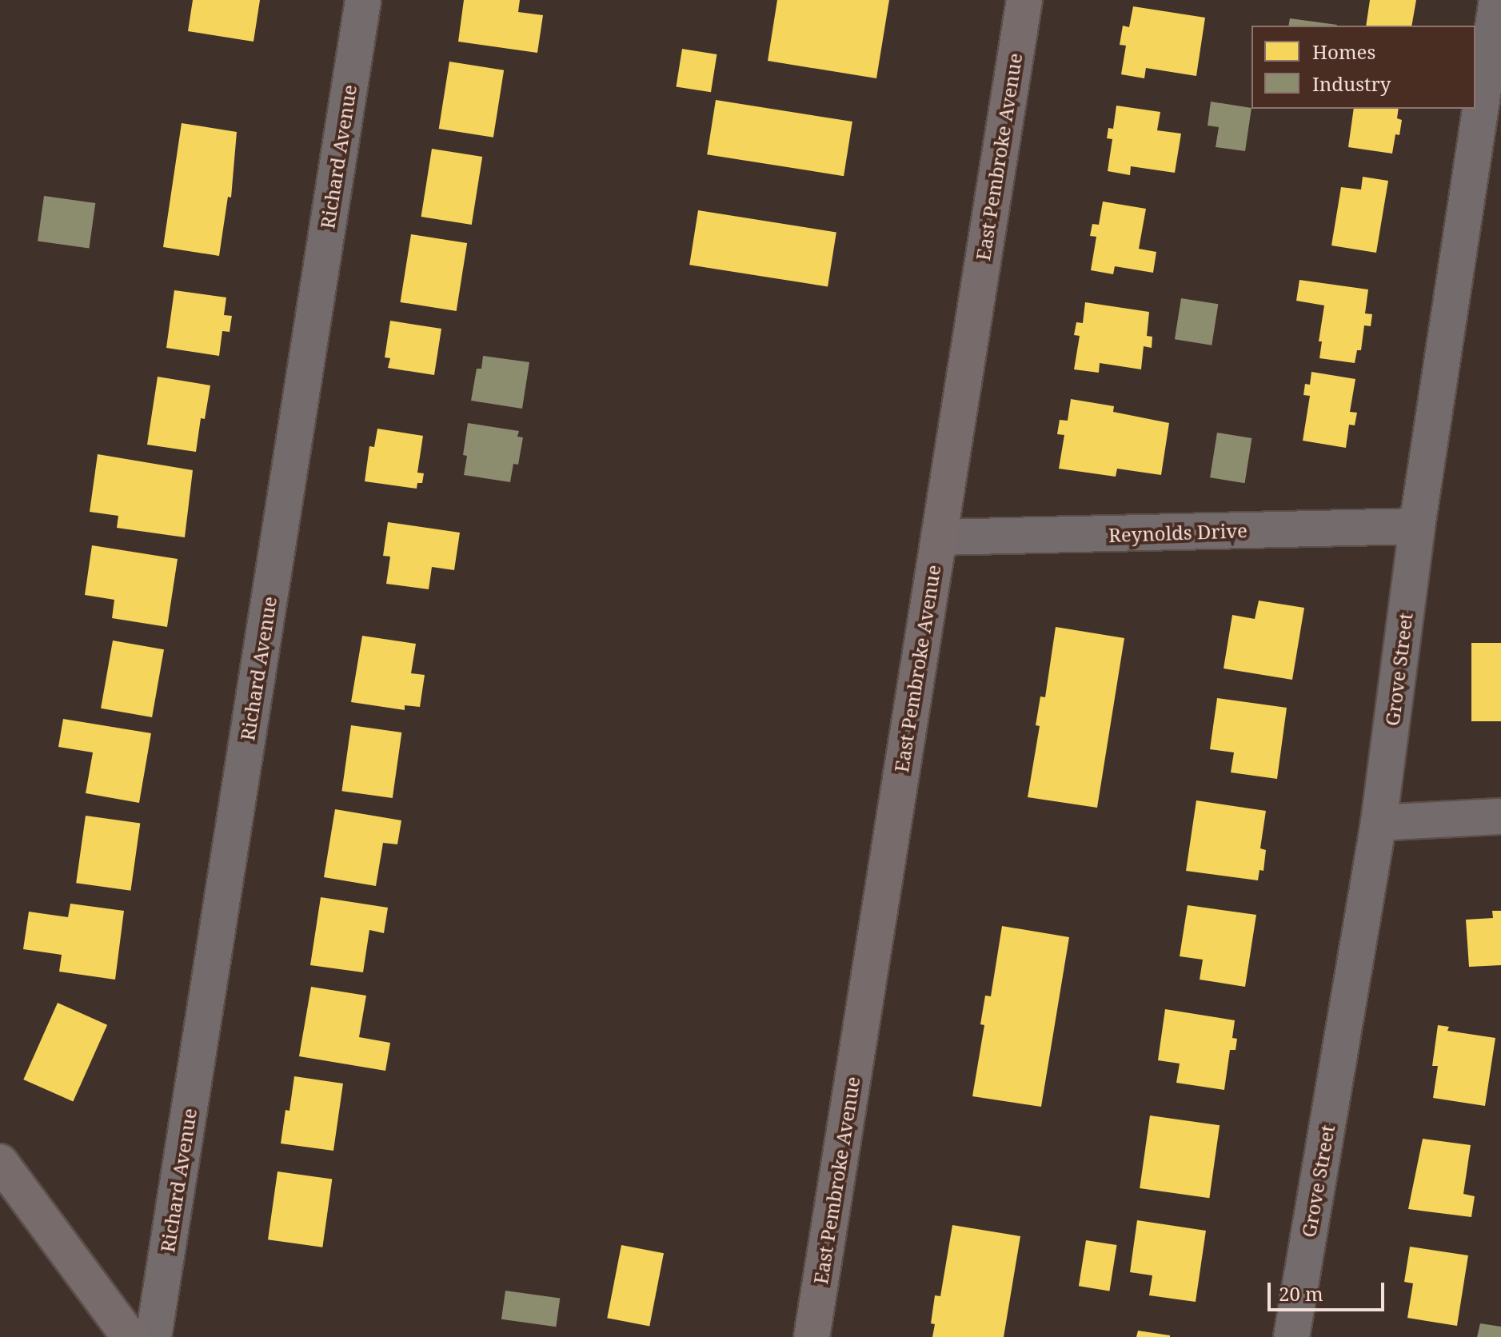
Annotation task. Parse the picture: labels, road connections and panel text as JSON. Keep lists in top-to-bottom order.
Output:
{
  "streets": {
    "main road": ["East Pembroke Avenue"],
    "street": ["Richard Avenue", "Reynolds Drive", "Grove Street"]
  },
  "crossings": [
    ["East Pembroke Avenue", "Reynolds Drive"],
    ["Reynolds Drive", "Grove Street"]
  ],
  "legend": ["Homes", "Industry"],
  "scale_bar": "20 m"
}
